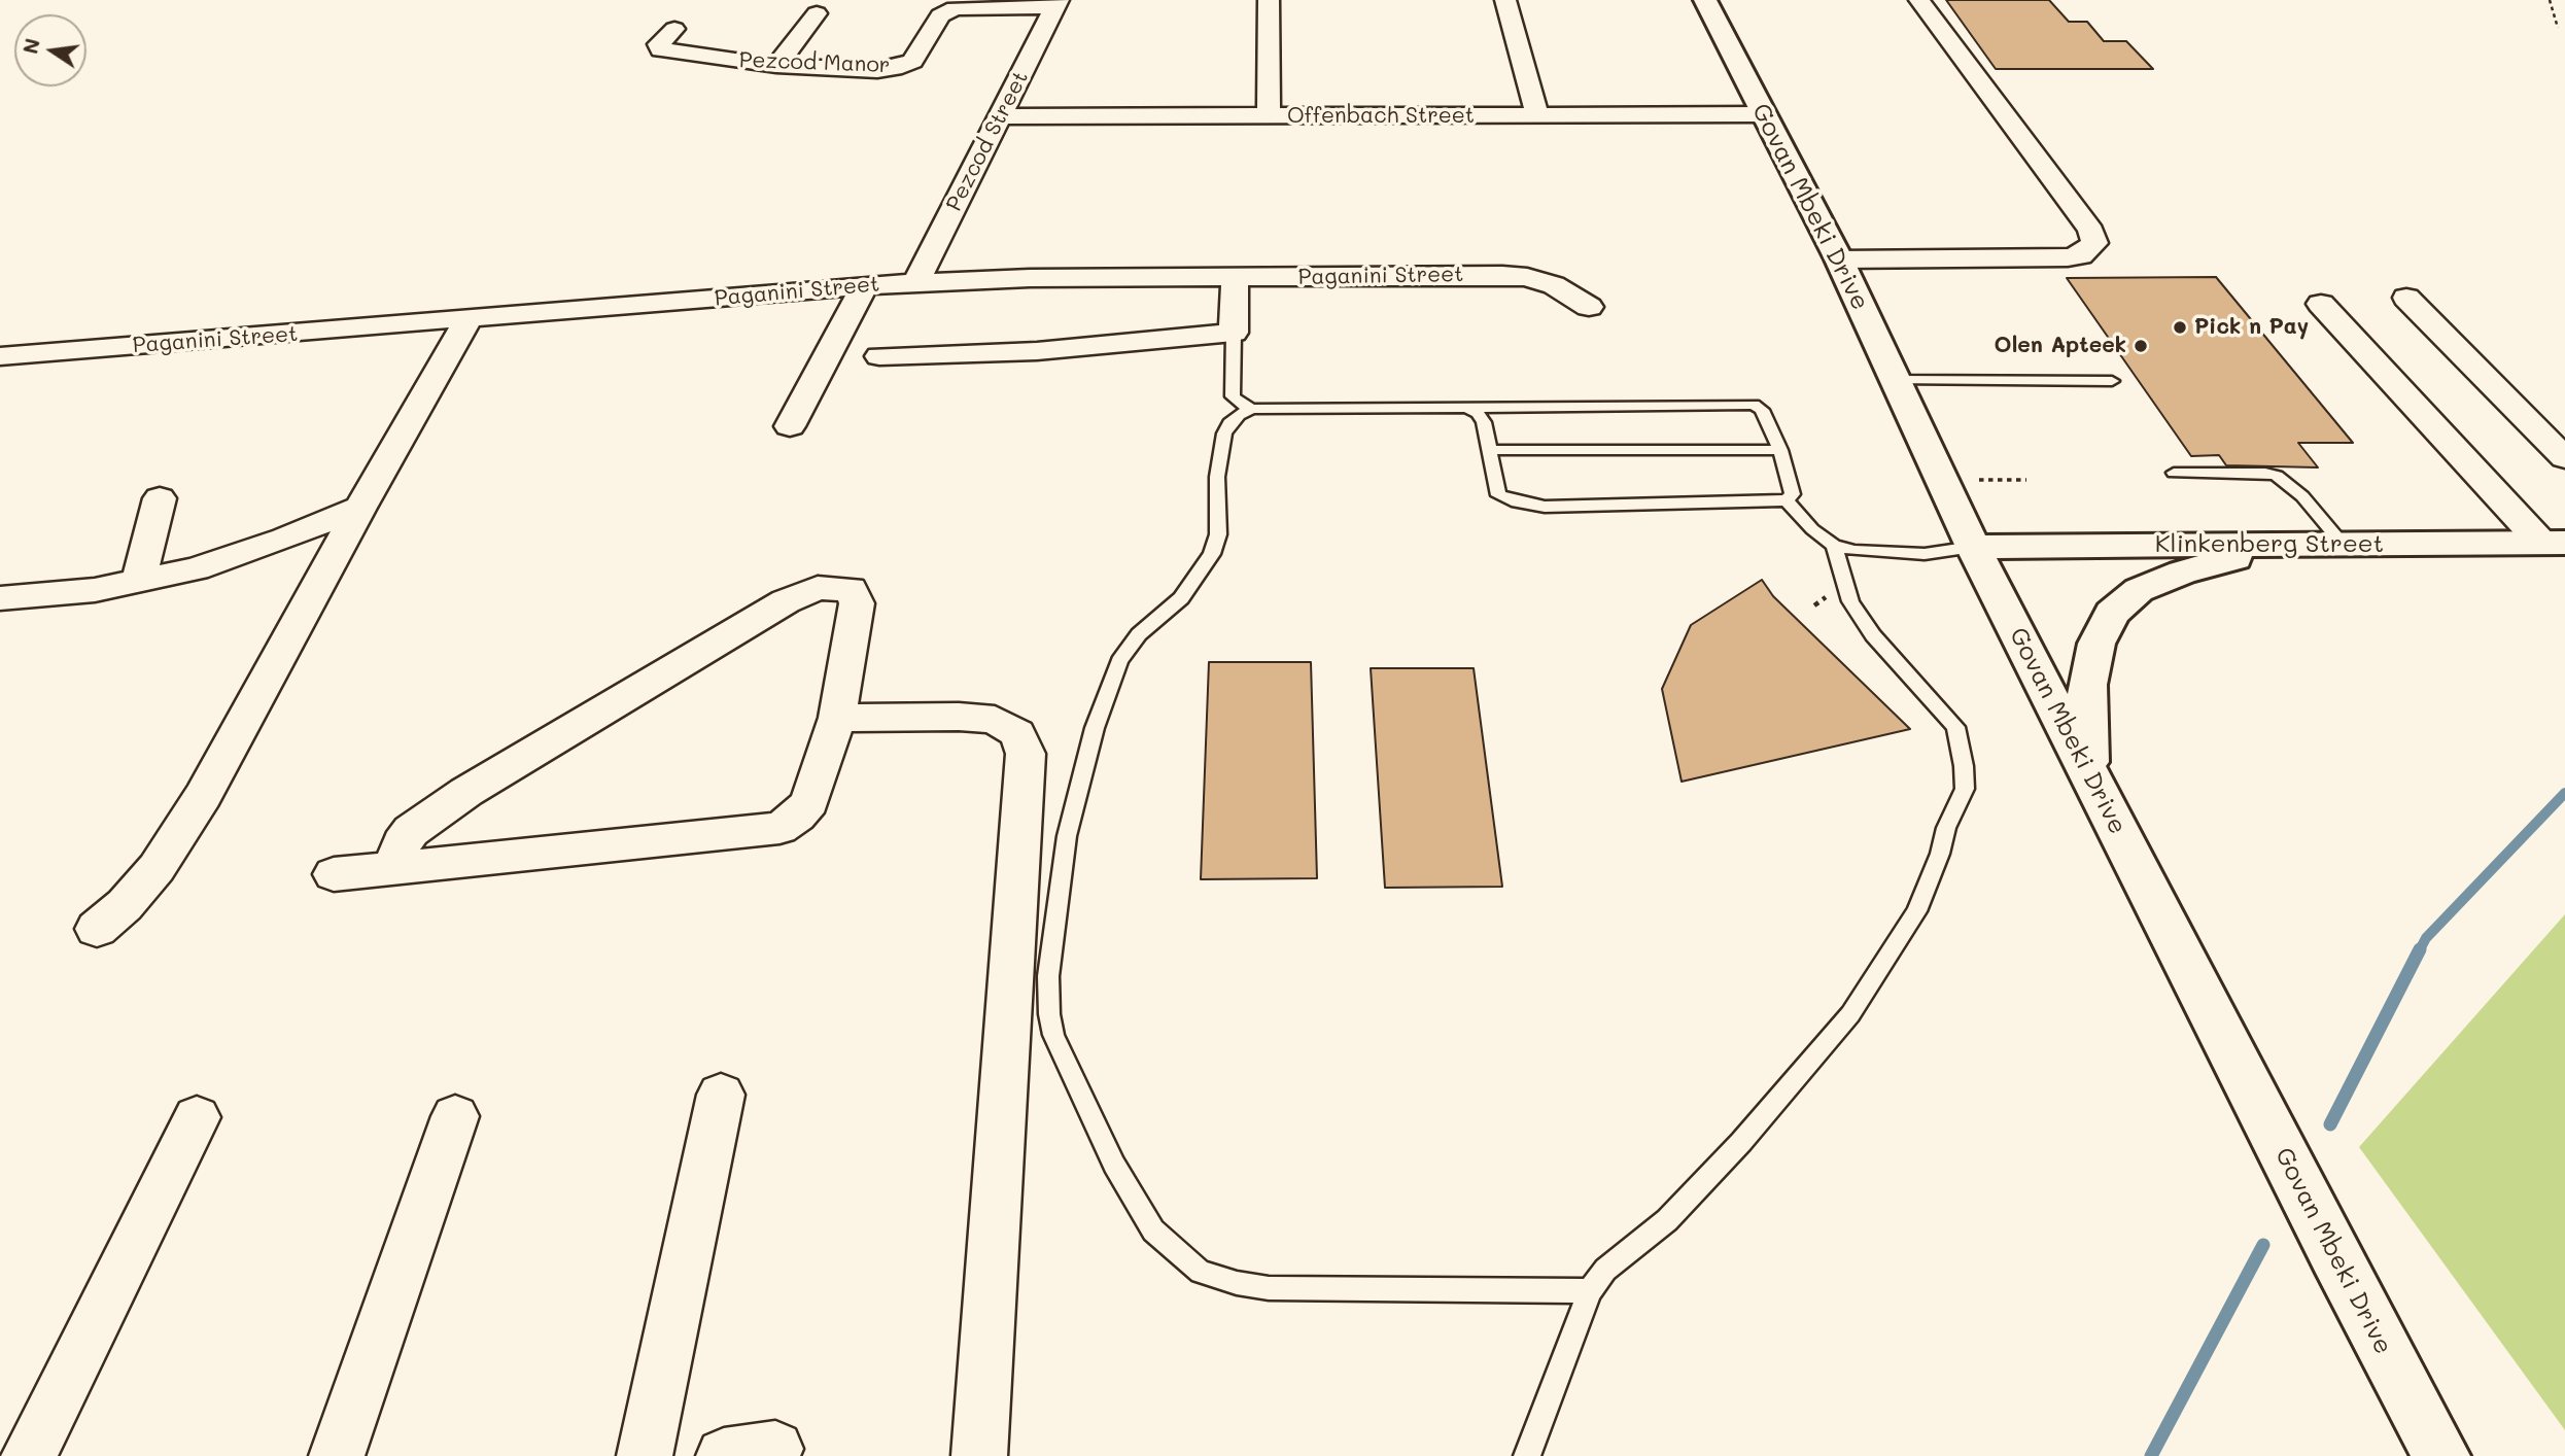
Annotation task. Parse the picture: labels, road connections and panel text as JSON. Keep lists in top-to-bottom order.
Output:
{
  "streets": {
    "street": [
      "Pezcod Manor",
      "Offenbach Street",
      "Pezcod Street",
      "Govan Mbeki Drive",
      "Paganini Street",
      "Klinkenberg Street"
    ]
  },
  "crossings": [
    ["Pezcod Manor", "Pezcod Street"],
    ["Offenbach Street", "Pezcod Street"],
    ["Offenbach Street", "Govan Mbeki Drive"],
    ["Pezcod Street", "Paganini Street"],
    ["Govan Mbeki Drive", "Klinkenberg Street"]
  ],
  "places": ["Pick n Pay", "Olen Apteek"],
  "north": "left"
}
